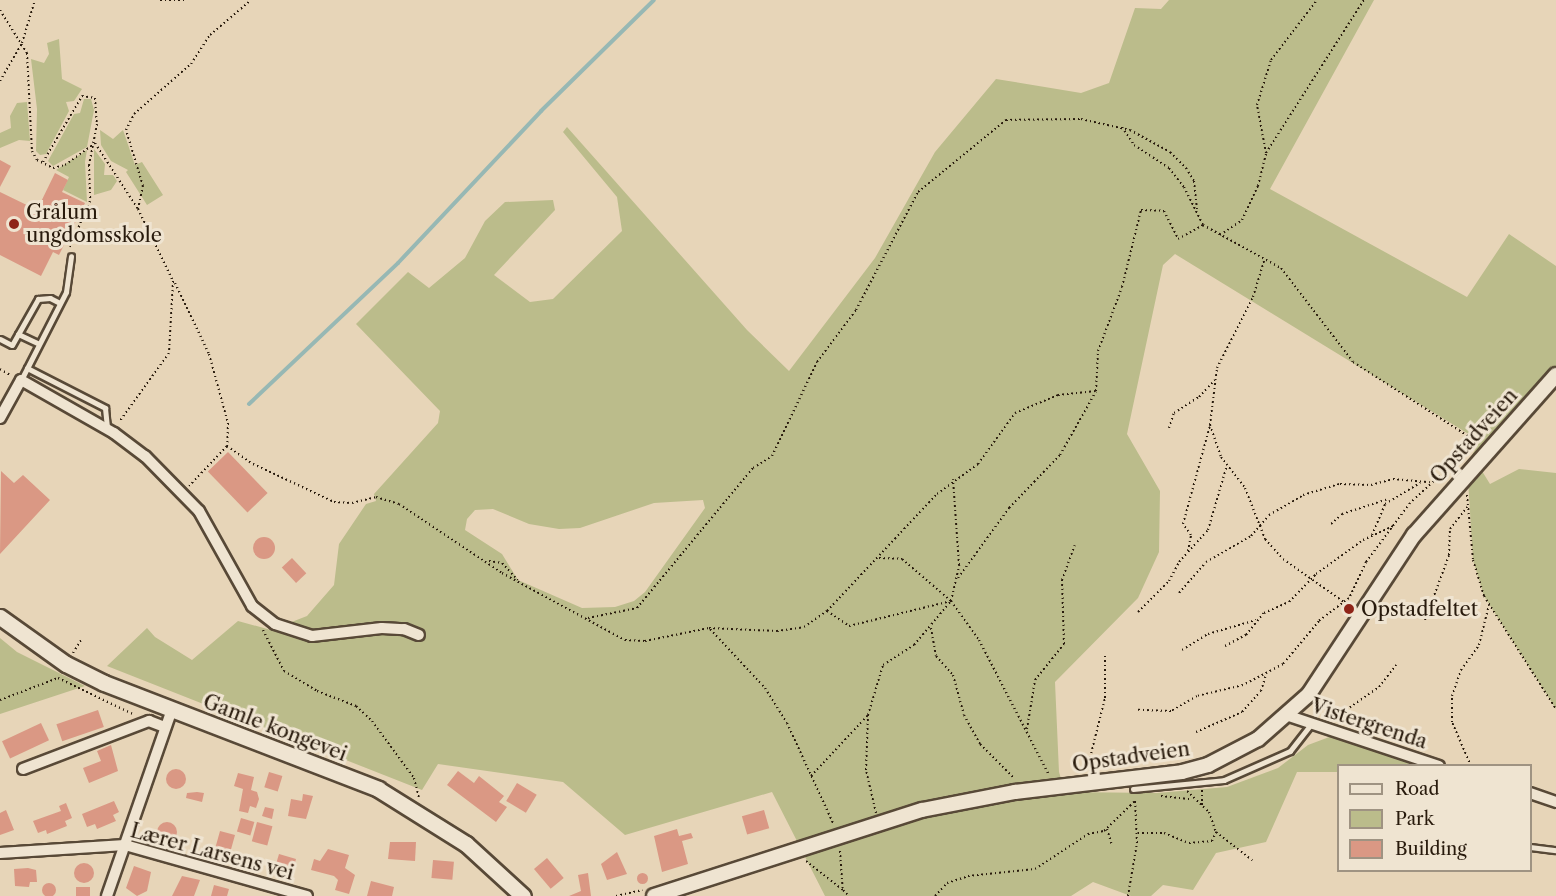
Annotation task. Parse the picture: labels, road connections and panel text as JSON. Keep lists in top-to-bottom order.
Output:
{
  "streets": {
    "main road": ["Gamle kongevei"],
    "street": ["Opstadveien", "Vistergrenda", "Lærer Larsens vei"]
  },
  "crossings": [
    ["Opstadveien", "Vistergrenda"]
  ],
  "places": ["Grålum ungdomsskole", "Opstadfeltet"],
  "legend": ["Road", "Park", "Building"]
}
